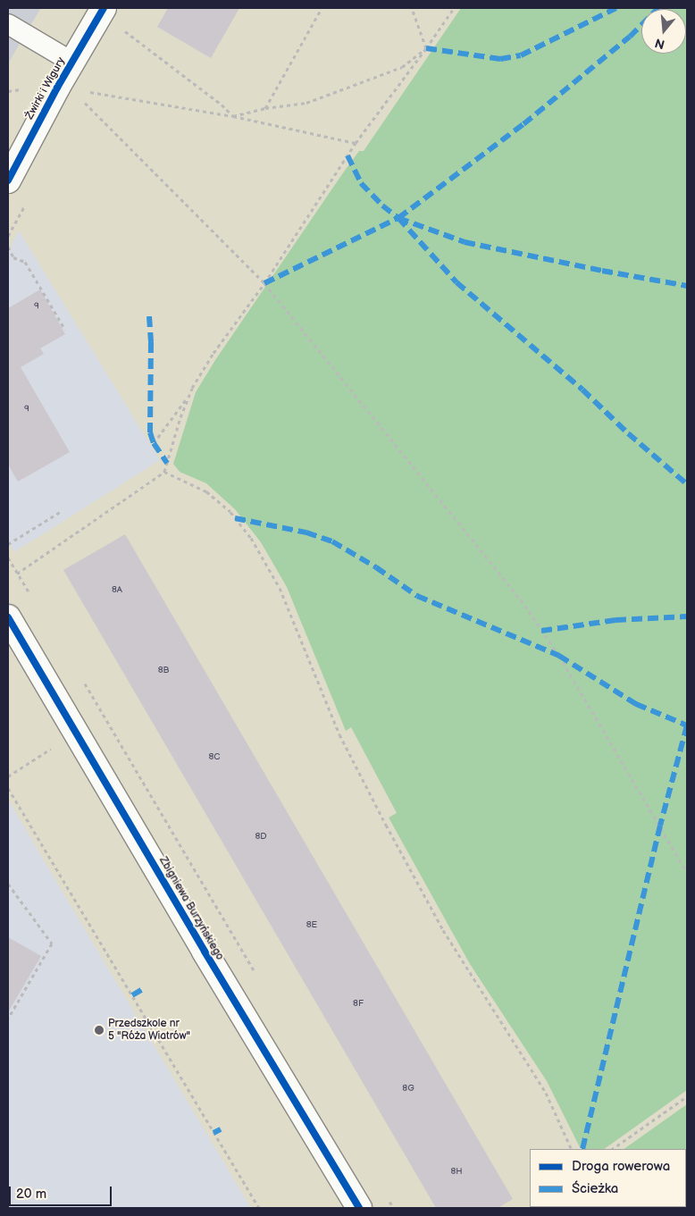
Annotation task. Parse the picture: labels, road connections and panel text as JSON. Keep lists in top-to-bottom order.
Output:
{
  "streets": {
    "street": ["Żwirki i Wigury", "Zbigniewa Burzyńskiego"]
  },
  "places": ["Przedszkole nr 5 \"Róża Wiatrów\""],
  "house_numbers": [
    "9",
    "9",
    "8A",
    "8B",
    "8C",
    "8D",
    "8E",
    "8F",
    "8G",
    "8H"
  ],
  "legend": ["Droga rowerowa", "Ścieżka"],
  "scale_bar": "20 m",
  "north": "bottom"
}
